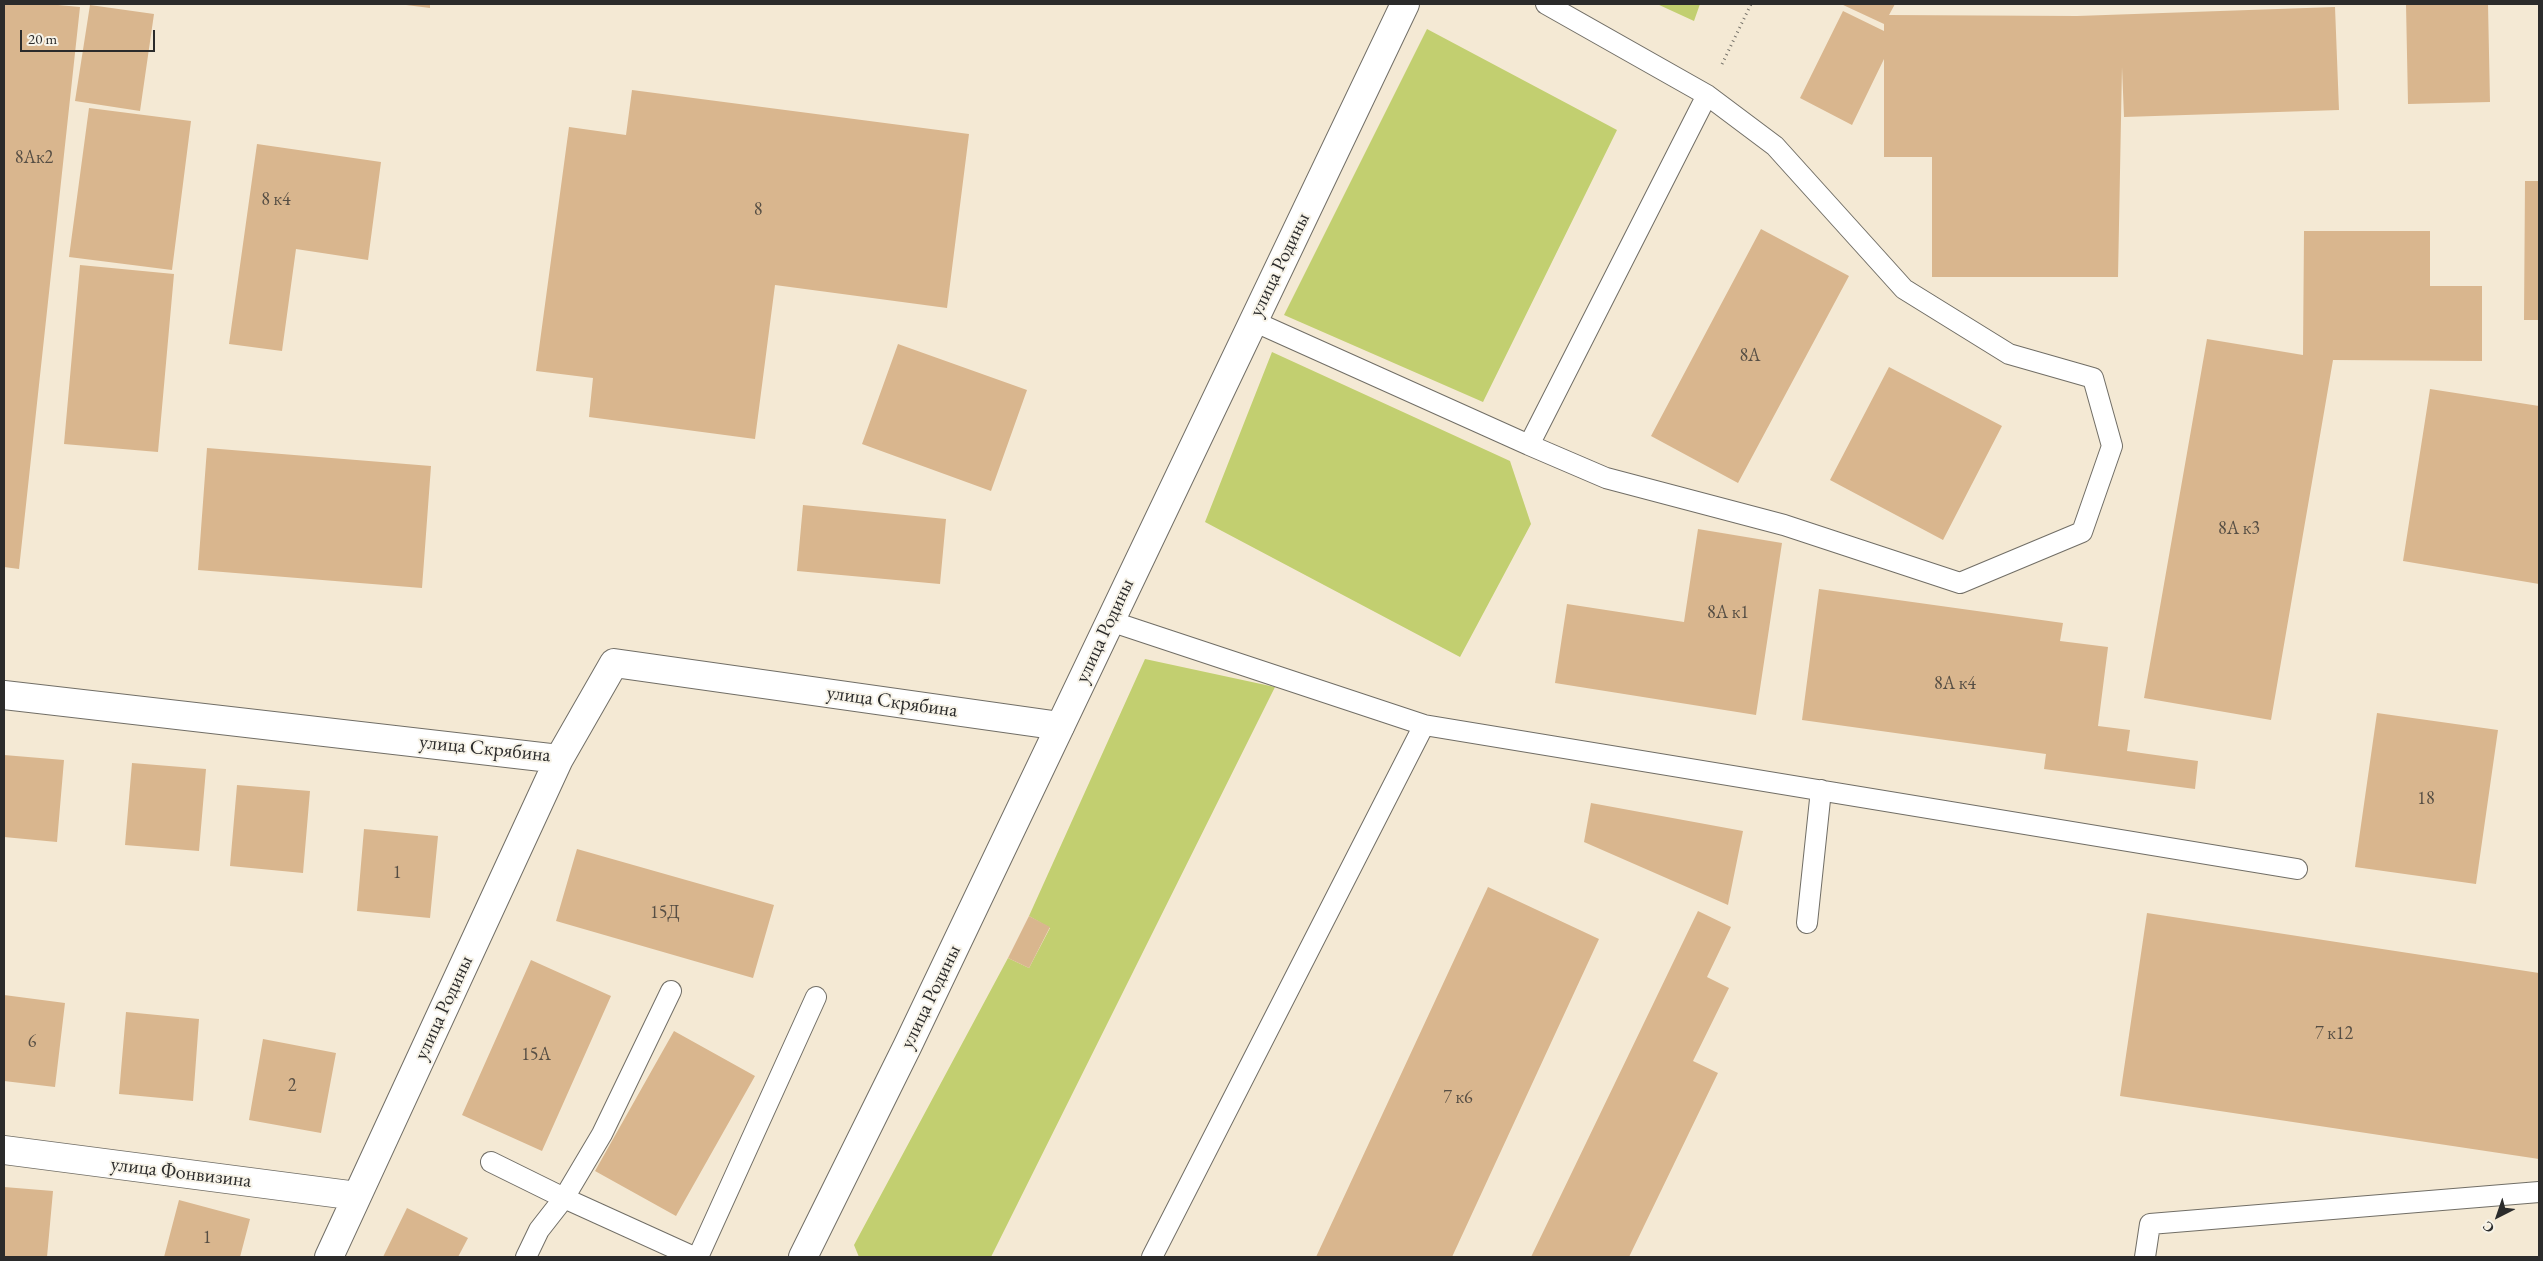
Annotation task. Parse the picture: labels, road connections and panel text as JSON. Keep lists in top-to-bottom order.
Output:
{
  "streets": {
    "street": ["улица Родины", "улица Скрябина", "улица Фонвизина"]
  },
  "crossings": [
    ["улица Родины", "улица Скрябина"],
    ["улица Родины", "улица Фонвизина"]
  ],
  "house_numbers": [
    "8Ак2",
    "8 к4",
    "8",
    "8А",
    "8А к3",
    "8А к1",
    "8А к4",
    "18",
    "1",
    "15Д",
    "7 к12",
    "6",
    "15А",
    "2",
    "7 к6",
    "1"
  ],
  "scale_bar": "20 m",
  "north": "bottom left"
}
